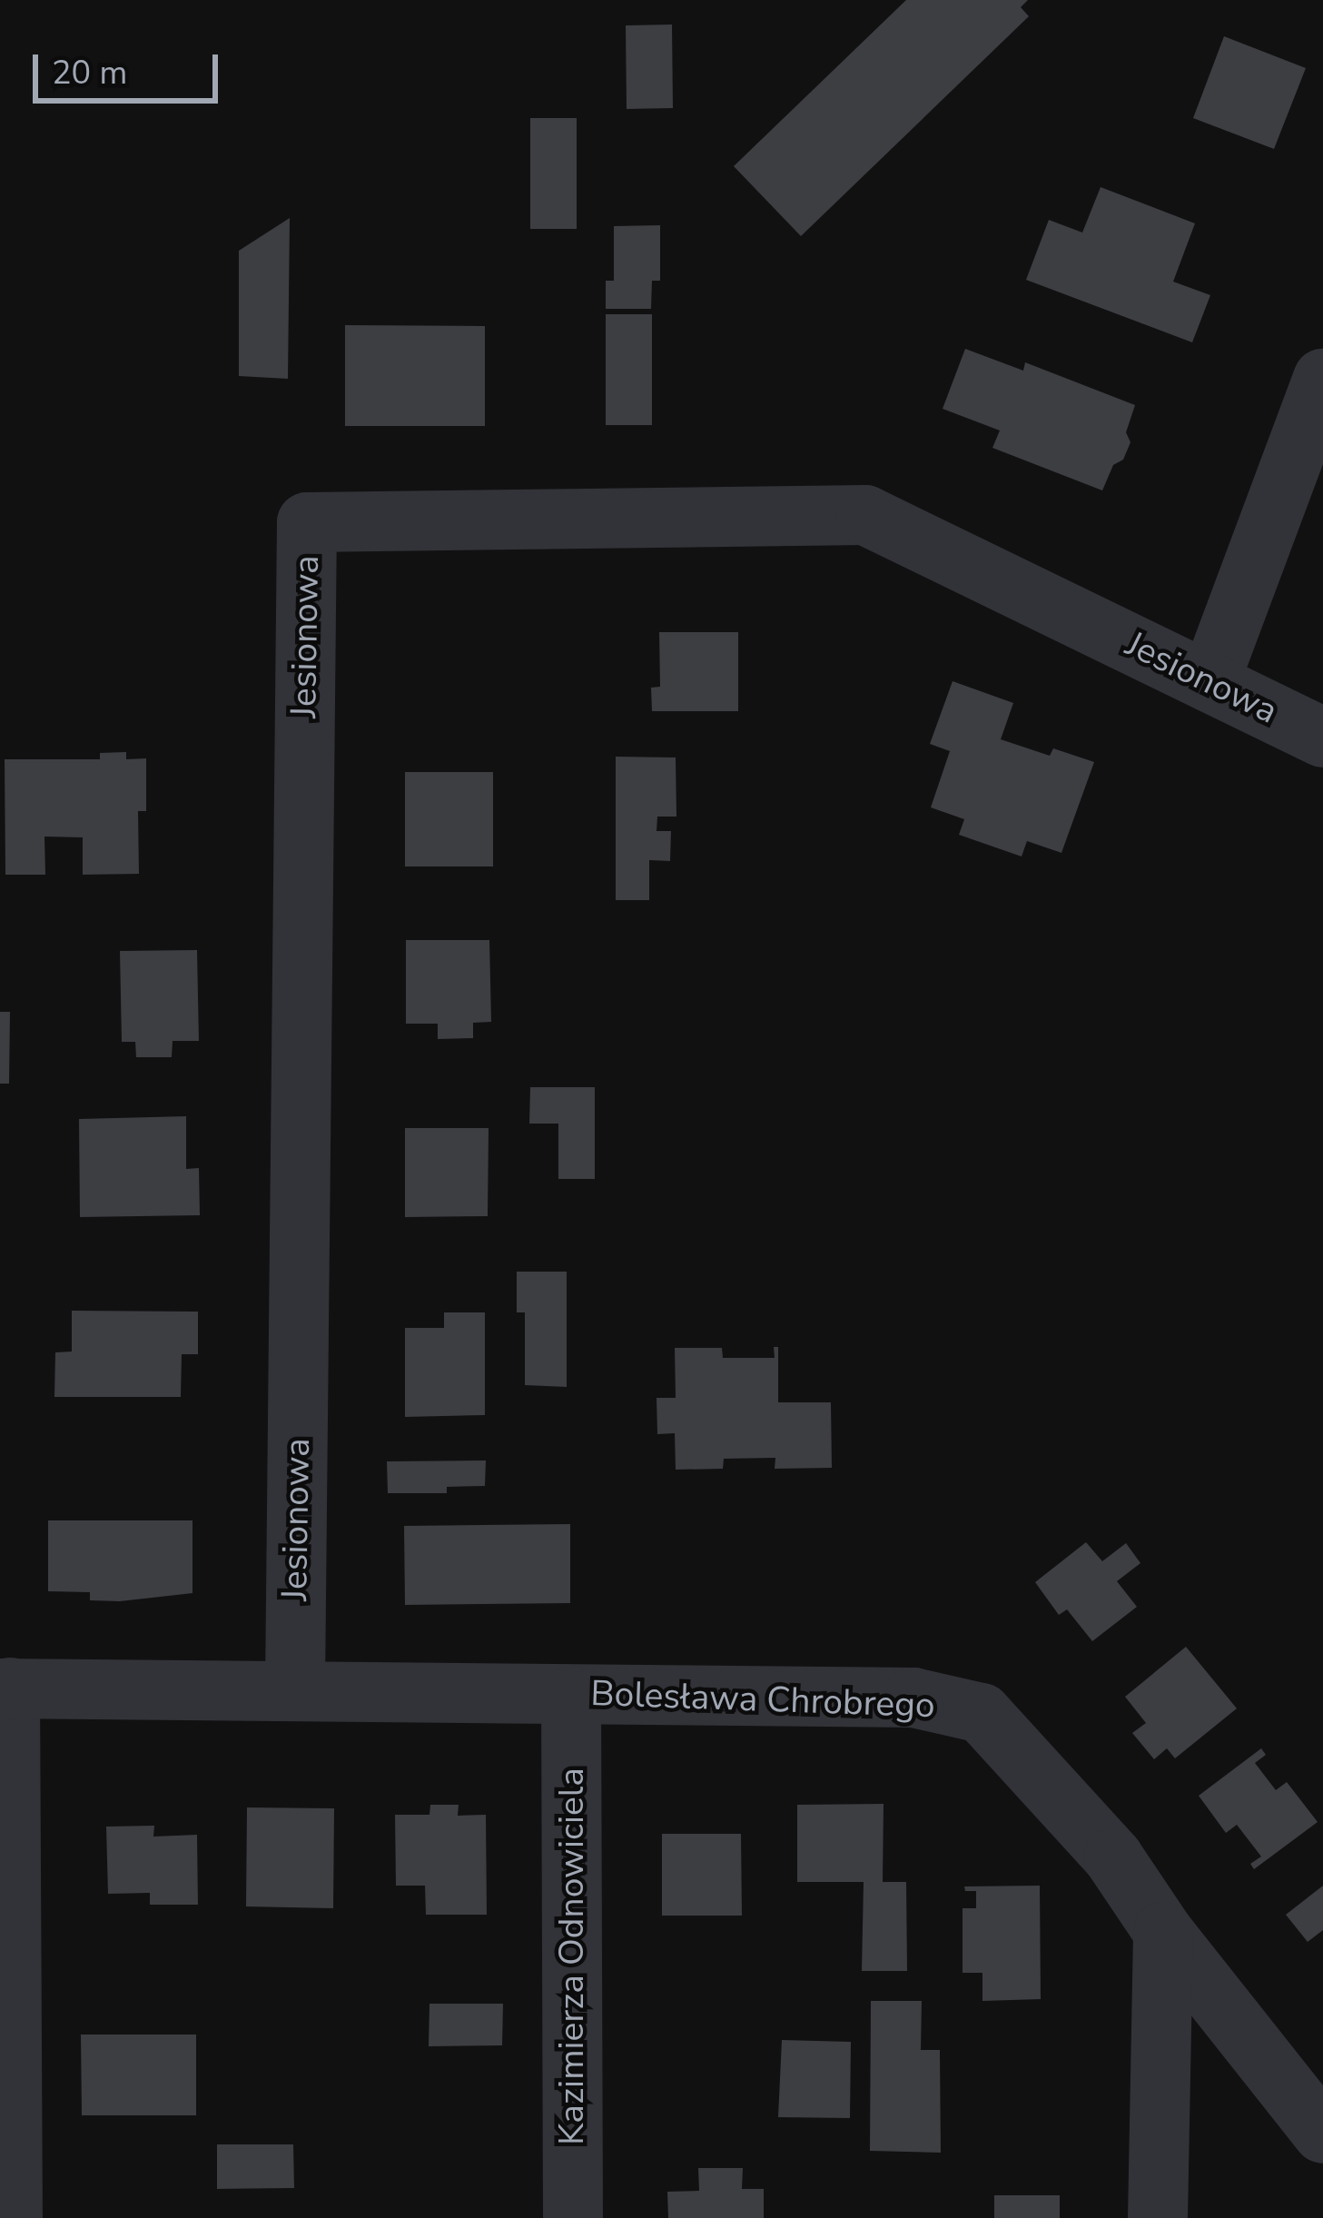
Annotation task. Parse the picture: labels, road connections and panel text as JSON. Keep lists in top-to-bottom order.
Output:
{
  "streets": {
    "street": ["Jesionowa", "Bolesława Chrobrego", "Kazimierza Odnowiciela"]
  },
  "crossings": [
    ["Jesionowa", "Bolesława Chrobrego"],
    ["Bolesława Chrobrego", "Kazimierza Odnowiciela"]
  ],
  "scale_bar": "20 m"
}
